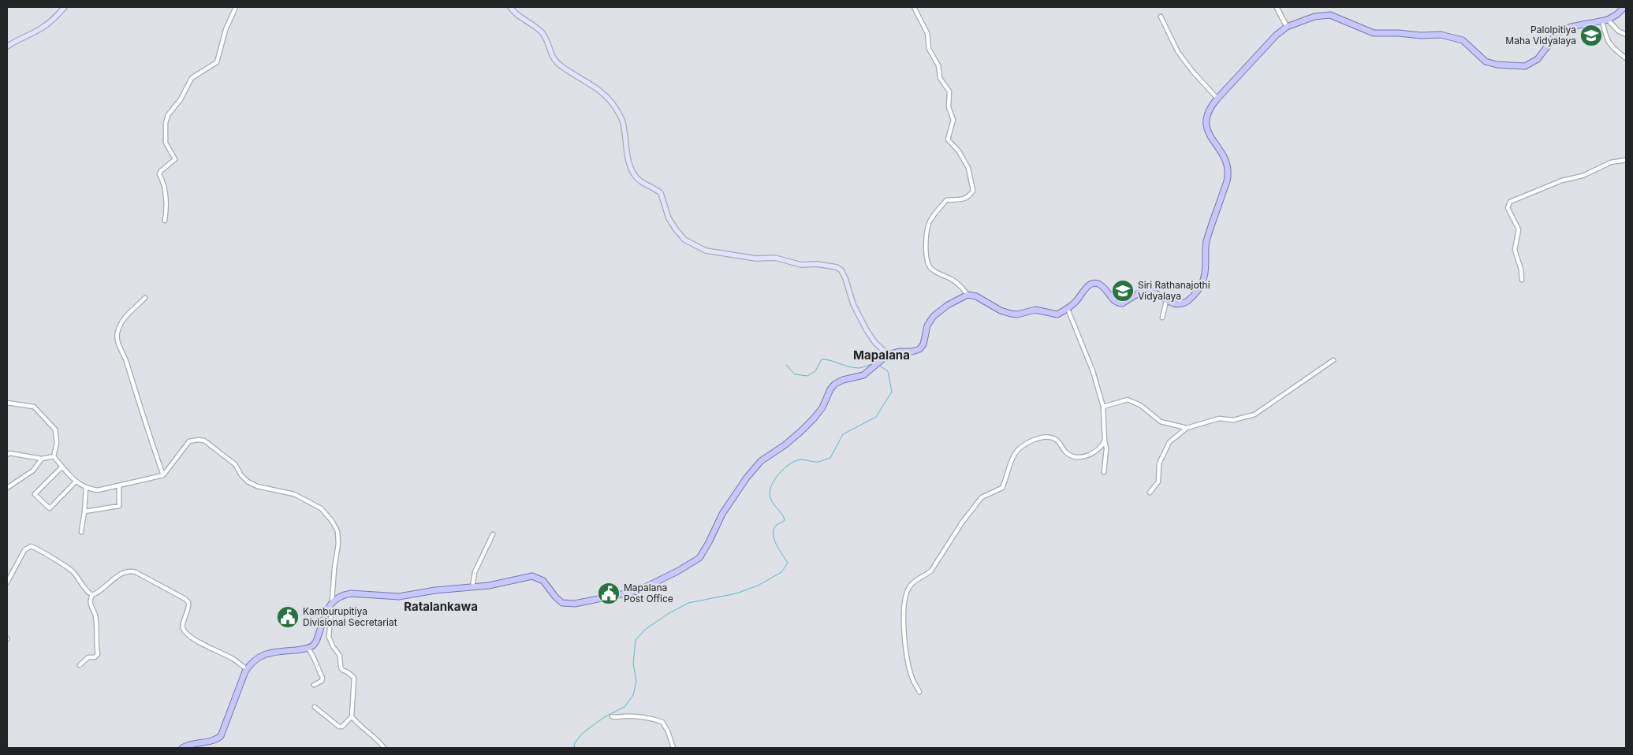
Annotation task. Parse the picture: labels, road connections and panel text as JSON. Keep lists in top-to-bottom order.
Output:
{
  "districts": ["Mapalana", "Ratalankawa"],
  "places": {
    "school or university": ["Palolpitiya Maha Vidyalaya", "Siri Rathanajothi Vidyalaya"],
    "public building": ["Mapalana Post Office", "Kamburupitiya Divisional Secretariat"]
  }
}
